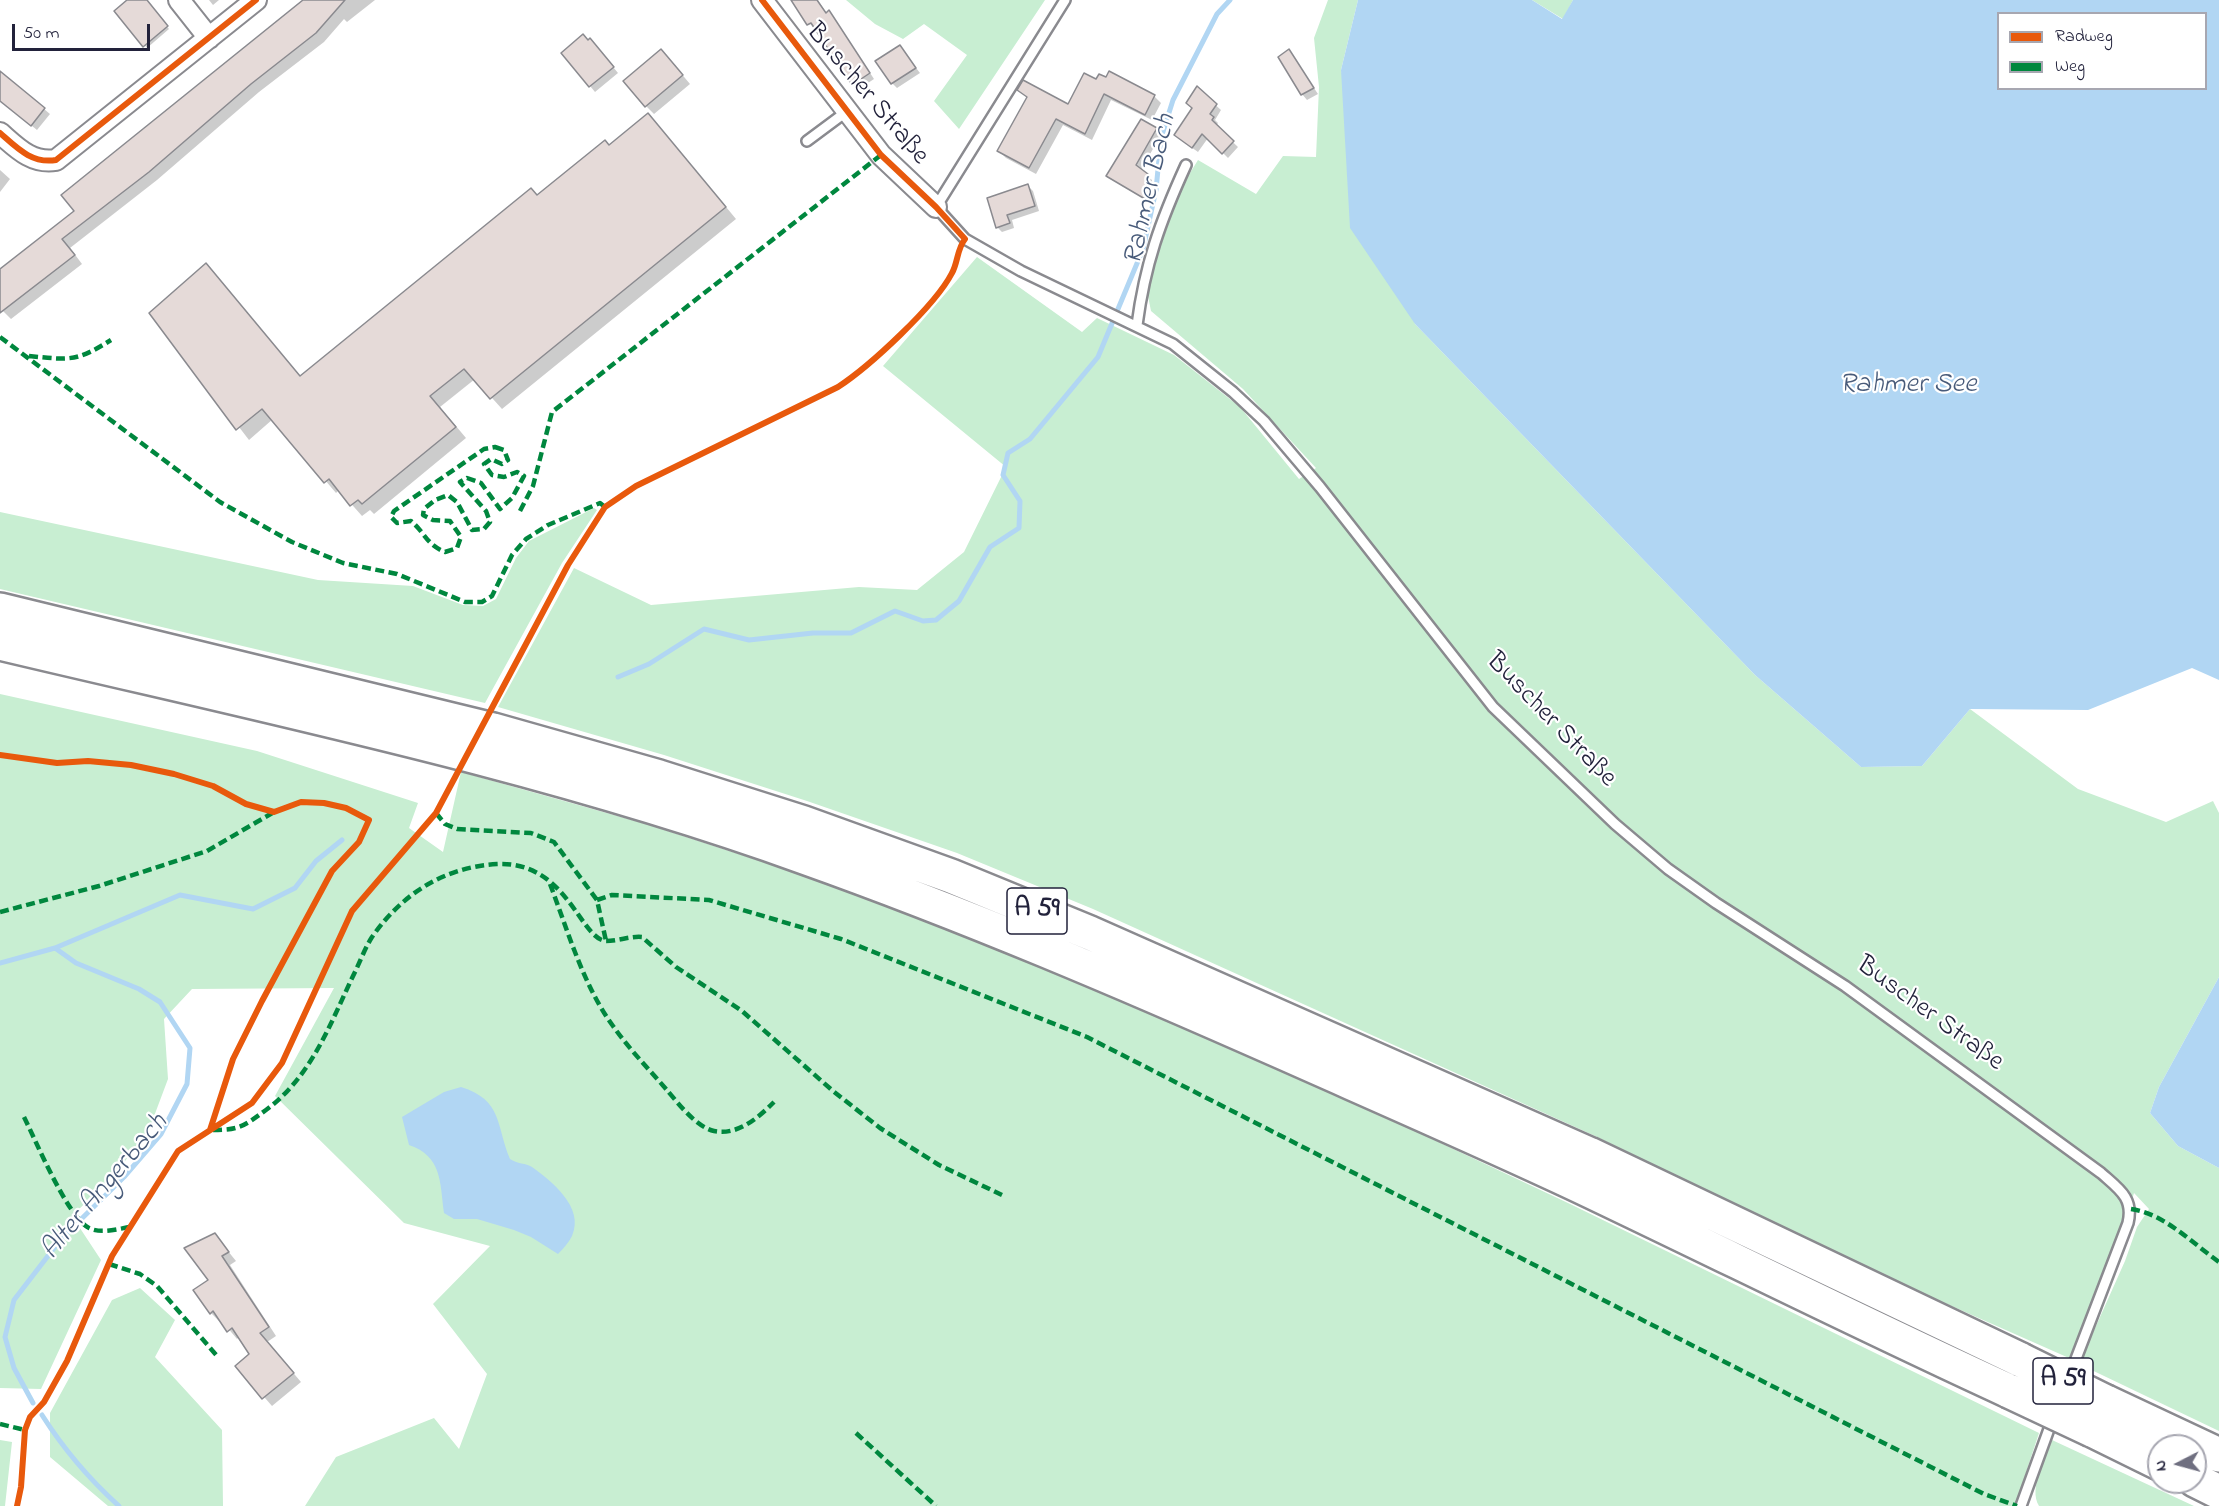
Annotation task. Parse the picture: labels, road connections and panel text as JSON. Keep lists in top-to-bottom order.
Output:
{
  "streets": {
    "highway": ["A 59"],
    "street": ["Buscher Straße"]
  },
  "water": ["Rahmer Bach", "Rahmer See", "Alter Angerbach"],
  "legend": ["Radweg", "Weg"],
  "scale_bar": "50 m",
  "north": "left"
}
